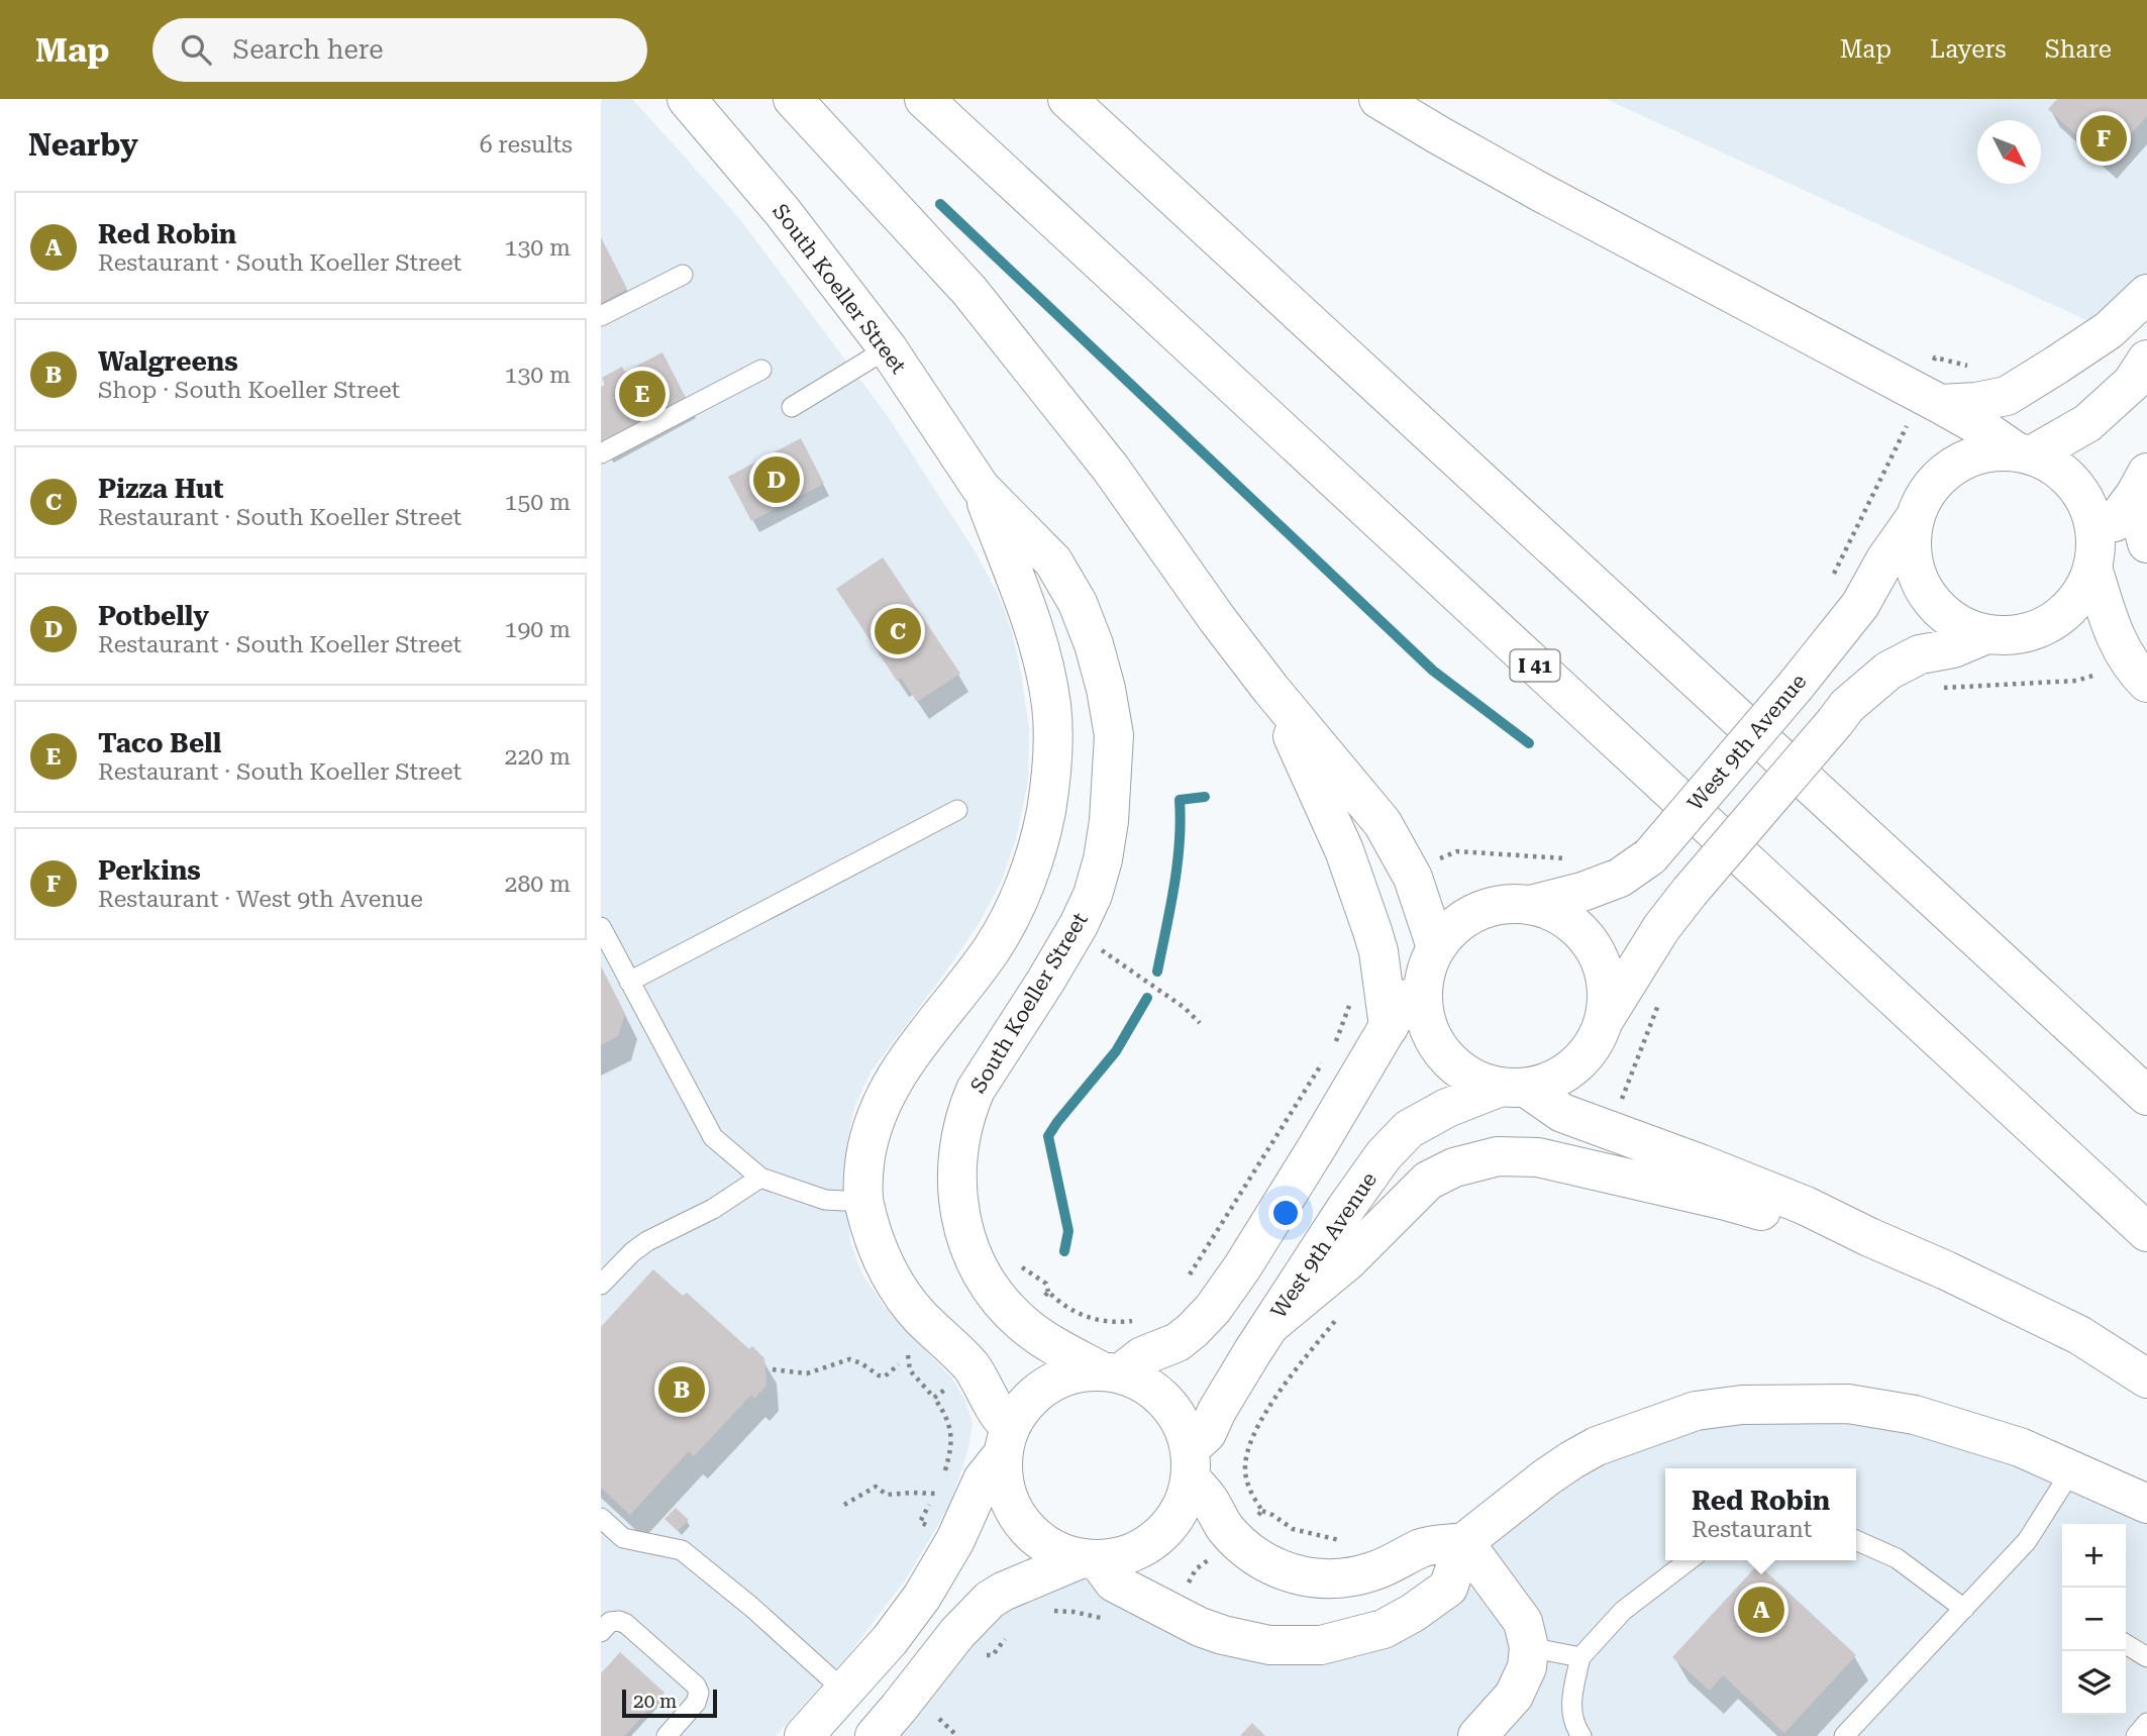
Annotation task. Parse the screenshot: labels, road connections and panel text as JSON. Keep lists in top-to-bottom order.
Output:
{
  "streets": {
    "main road": ["South Koeller Street", "I 41", "West 9th Avenue"]
  },
  "crossings": [
    ["South Koeller Street", "West 9th Avenue"]
  ],
  "scale_bar": "20 m",
  "north": "bottom right",
  "page": {
    "header": "Map",
    "search": "Search here",
    "nav": ["Map", "Layers", "Share"],
    "heading": ["Nearby", "6 results"],
    "pins": [
      "F",
      "E",
      "D",
      "C",
      "B",
      "A"
    ],
    "list": [
      {
        "mark": "A",
        "name": "Red Robin",
        "note": "Restaurant · South Koeller Street",
        "value": "130 m"
      },
      {
        "mark": "B",
        "name": "Walgreens",
        "note": "Shop · South Koeller Street",
        "value": "130 m"
      },
      {
        "mark": "C",
        "name": "Pizza Hut",
        "note": "Restaurant · South Koeller Street",
        "value": "150 m"
      },
      {
        "mark": "D",
        "name": "Potbelly",
        "note": "Restaurant · South Koeller Street",
        "value": "190 m"
      },
      {
        "mark": "E",
        "name": "Taco Bell",
        "note": "Restaurant · South Koeller Street",
        "value": "220 m"
      },
      {
        "mark": "F",
        "name": "Perkins",
        "note": "Restaurant · West 9th Avenue",
        "value": "280 m"
      }
    ],
    "popup": ["Red Robin", "Restaurant"],
    "map_buttons": ["+", "−"],
    "scale": "20 m"
  }
}
